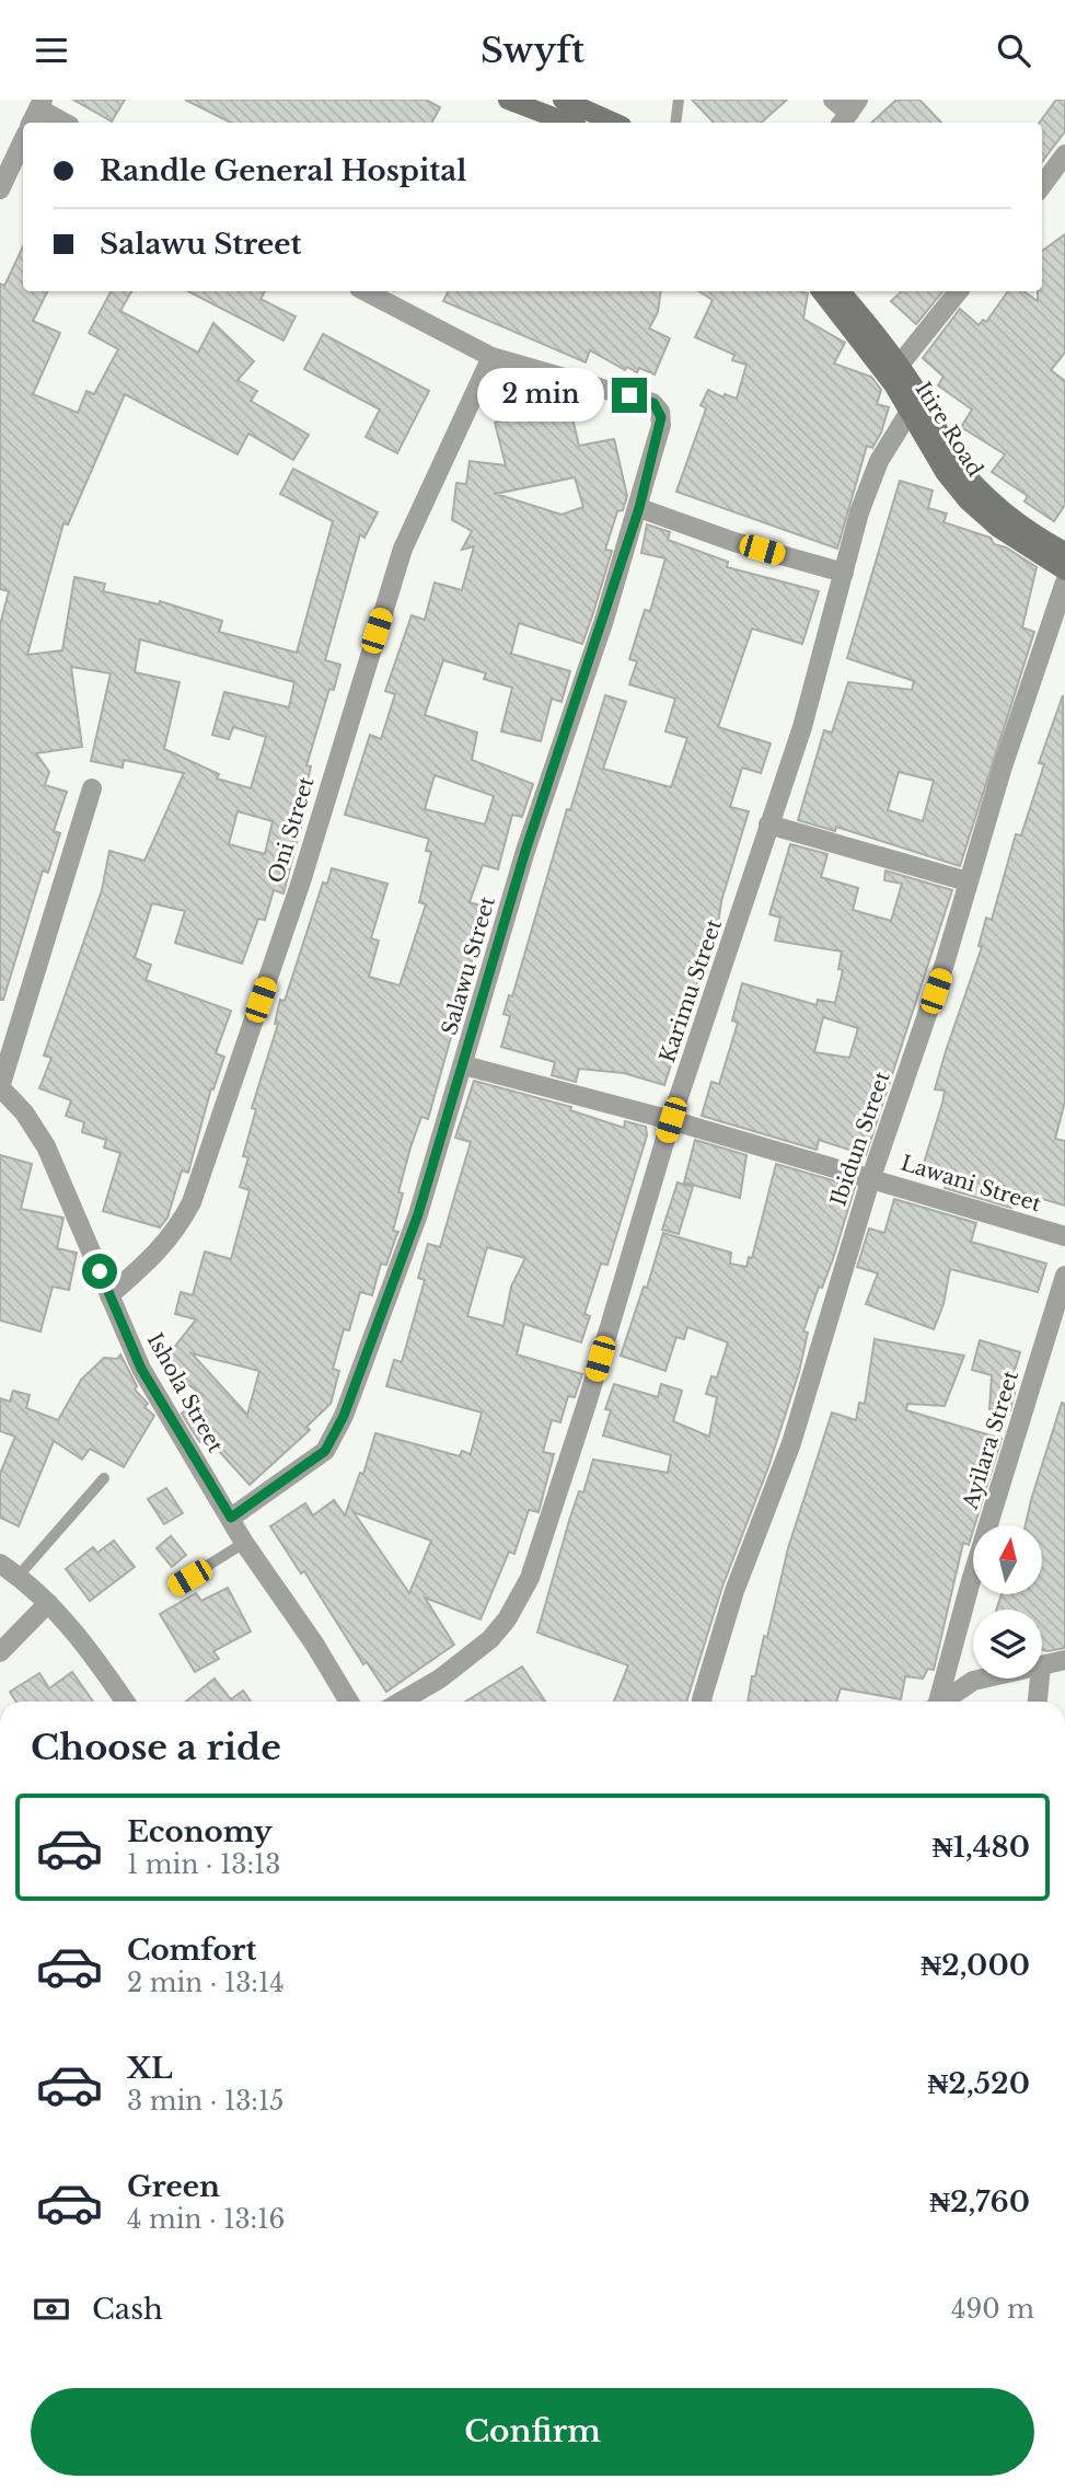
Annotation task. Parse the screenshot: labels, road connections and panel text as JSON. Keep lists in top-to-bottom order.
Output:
{
  "streets": {
    "main road": ["Itire Road"],
    "street": [
      "Oni Street",
      "Salawu Street",
      "Karimu Street",
      "Ibidun Street",
      "Lawani Street",
      "Ishola Street",
      "Ayilara Street"
    ]
  },
  "crossings": [
    ["Itire Road", "Karimu Street"],
    ["Oni Street", "Salawu Street"],
    ["Oni Street", "Ishola Street"],
    ["Salawu Street", "Lawani Street"],
    ["Salawu Street", "Ishola Street"],
    ["Karimu Street", "Lawani Street"],
    ["Ibidun Street", "Lawani Street"]
  ],
  "north": "top",
  "page": {
    "header": "Swyft",
    "banner": ["Randle General Hospital", "Salawu Street"],
    "bubble": "2 min",
    "heading": "Choose a ride",
    "list": [
      {
        "name": "Economy",
        "note": "1 min · 13:13",
        "value": "₦1,480"
      },
      {
        "name": "Comfort",
        "note": "2 min · 13:14",
        "value": "₦2,000"
      },
      {
        "name": "XL",
        "note": "3 min · 13:15",
        "value": "₦2,520"
      },
      {
        "name": "Green",
        "note": "4 min · 13:16",
        "value": "₦2,760"
      }
    ],
    "pay": ["Cash", "490 m"],
    "buttons": "Confirm"
  }
}
